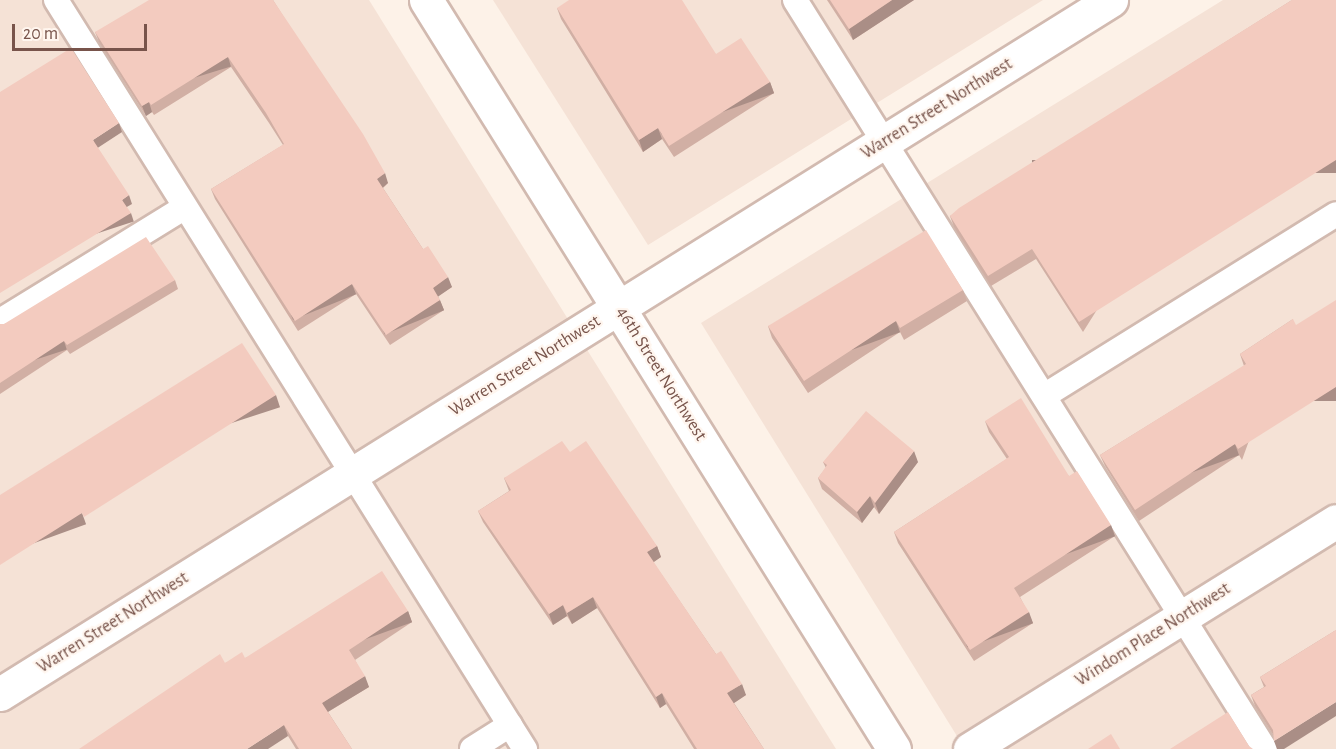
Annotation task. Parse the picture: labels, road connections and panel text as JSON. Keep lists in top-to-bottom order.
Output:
{
  "streets": {
    "street": ["Warren Street Northwest", "46th Street Northwest", "Windom Place Northwest"]
  },
  "crossings": [
    ["Warren Street Northwest", "46th Street Northwest"]
  ],
  "scale_bar": "20 m"
}
